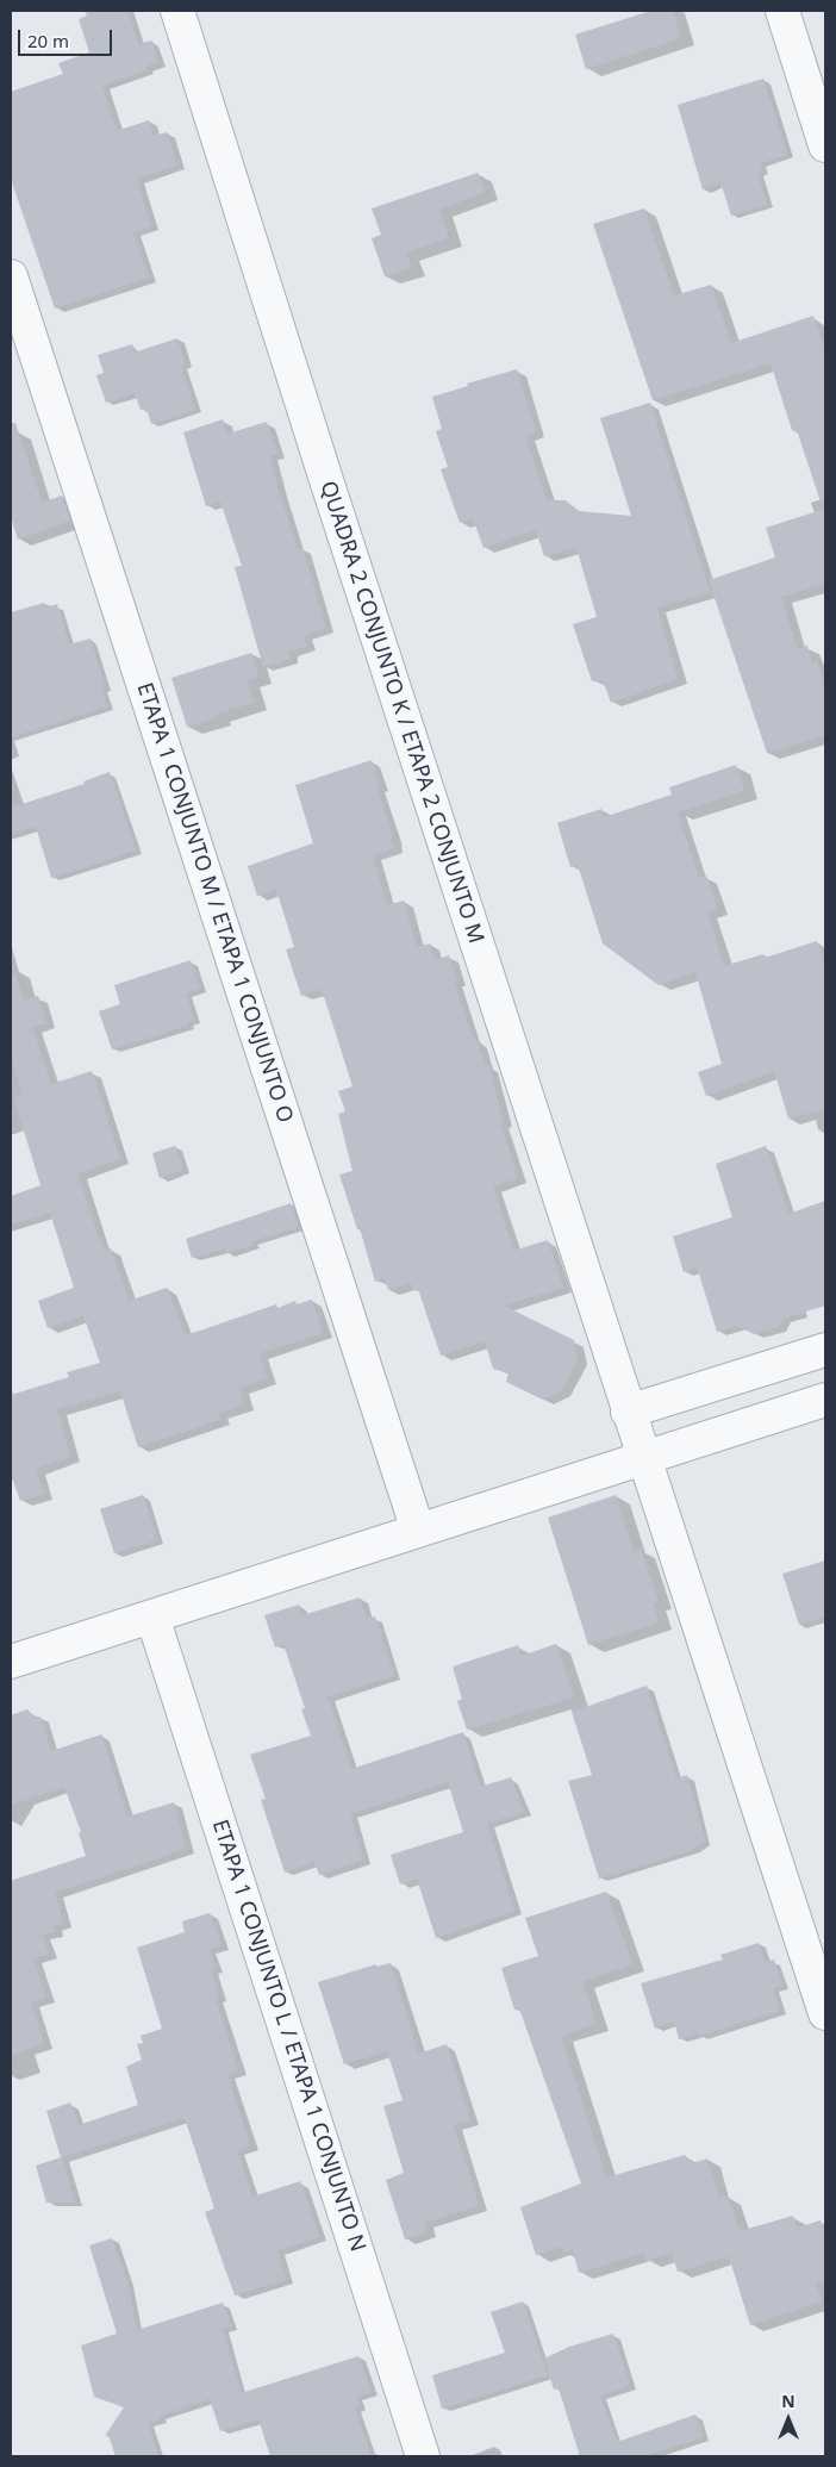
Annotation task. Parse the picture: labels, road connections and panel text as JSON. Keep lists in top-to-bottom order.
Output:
{
  "streets": {
    "street": ["QUADRA 2 CONJUNTO K / ETAPA 2 CONJUNTO M", "ETAPA 1 CONJUNTO M / ETAPA 1 CONJUNTO O", "ETAPA 1 CONJUNTO L / ETAPA 1 CONJUNTO N"]
  },
  "scale_bar": "20 m",
  "north": "top"
}
